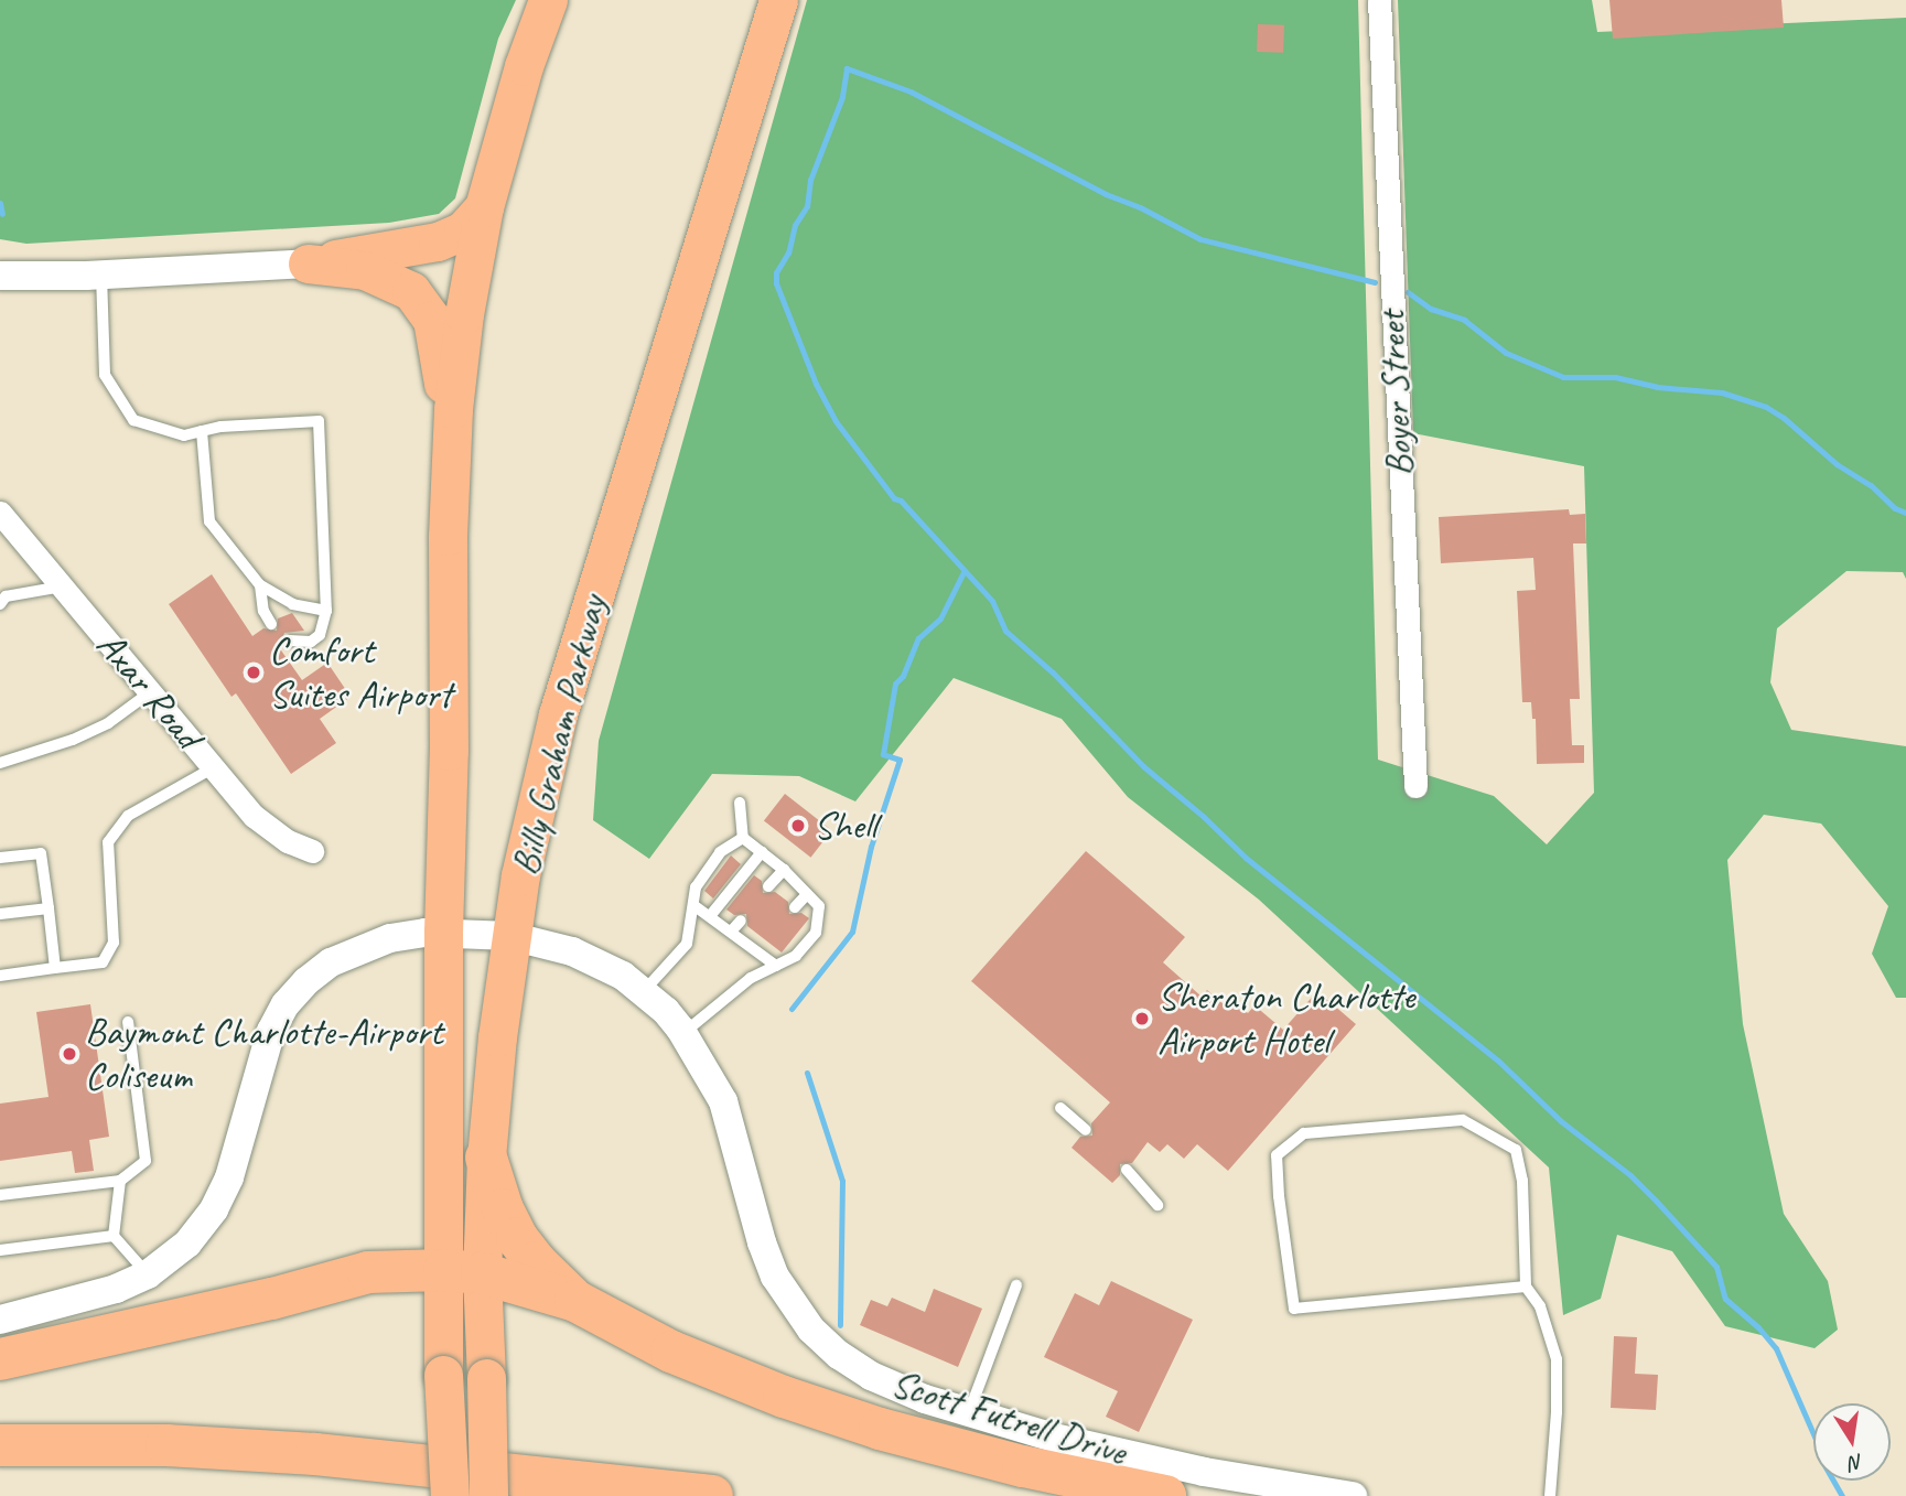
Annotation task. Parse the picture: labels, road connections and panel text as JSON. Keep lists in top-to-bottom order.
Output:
{
  "streets": {
    "highway": ["Billy Graham Parkway"],
    "street": ["Boyer Street", "Axar Road", "Scott Futrell Drive"]
  },
  "crossings": [
    ["Billy Graham Parkway", "Scott Futrell Drive"]
  ],
  "places": [
    "Comfort Suites Airport",
    "Shell",
    "Sheraton Charlotte Airport Hotel",
    "Baymont Charlotte-Airport Coliseum"
  ],
  "north": "bottom"
}
